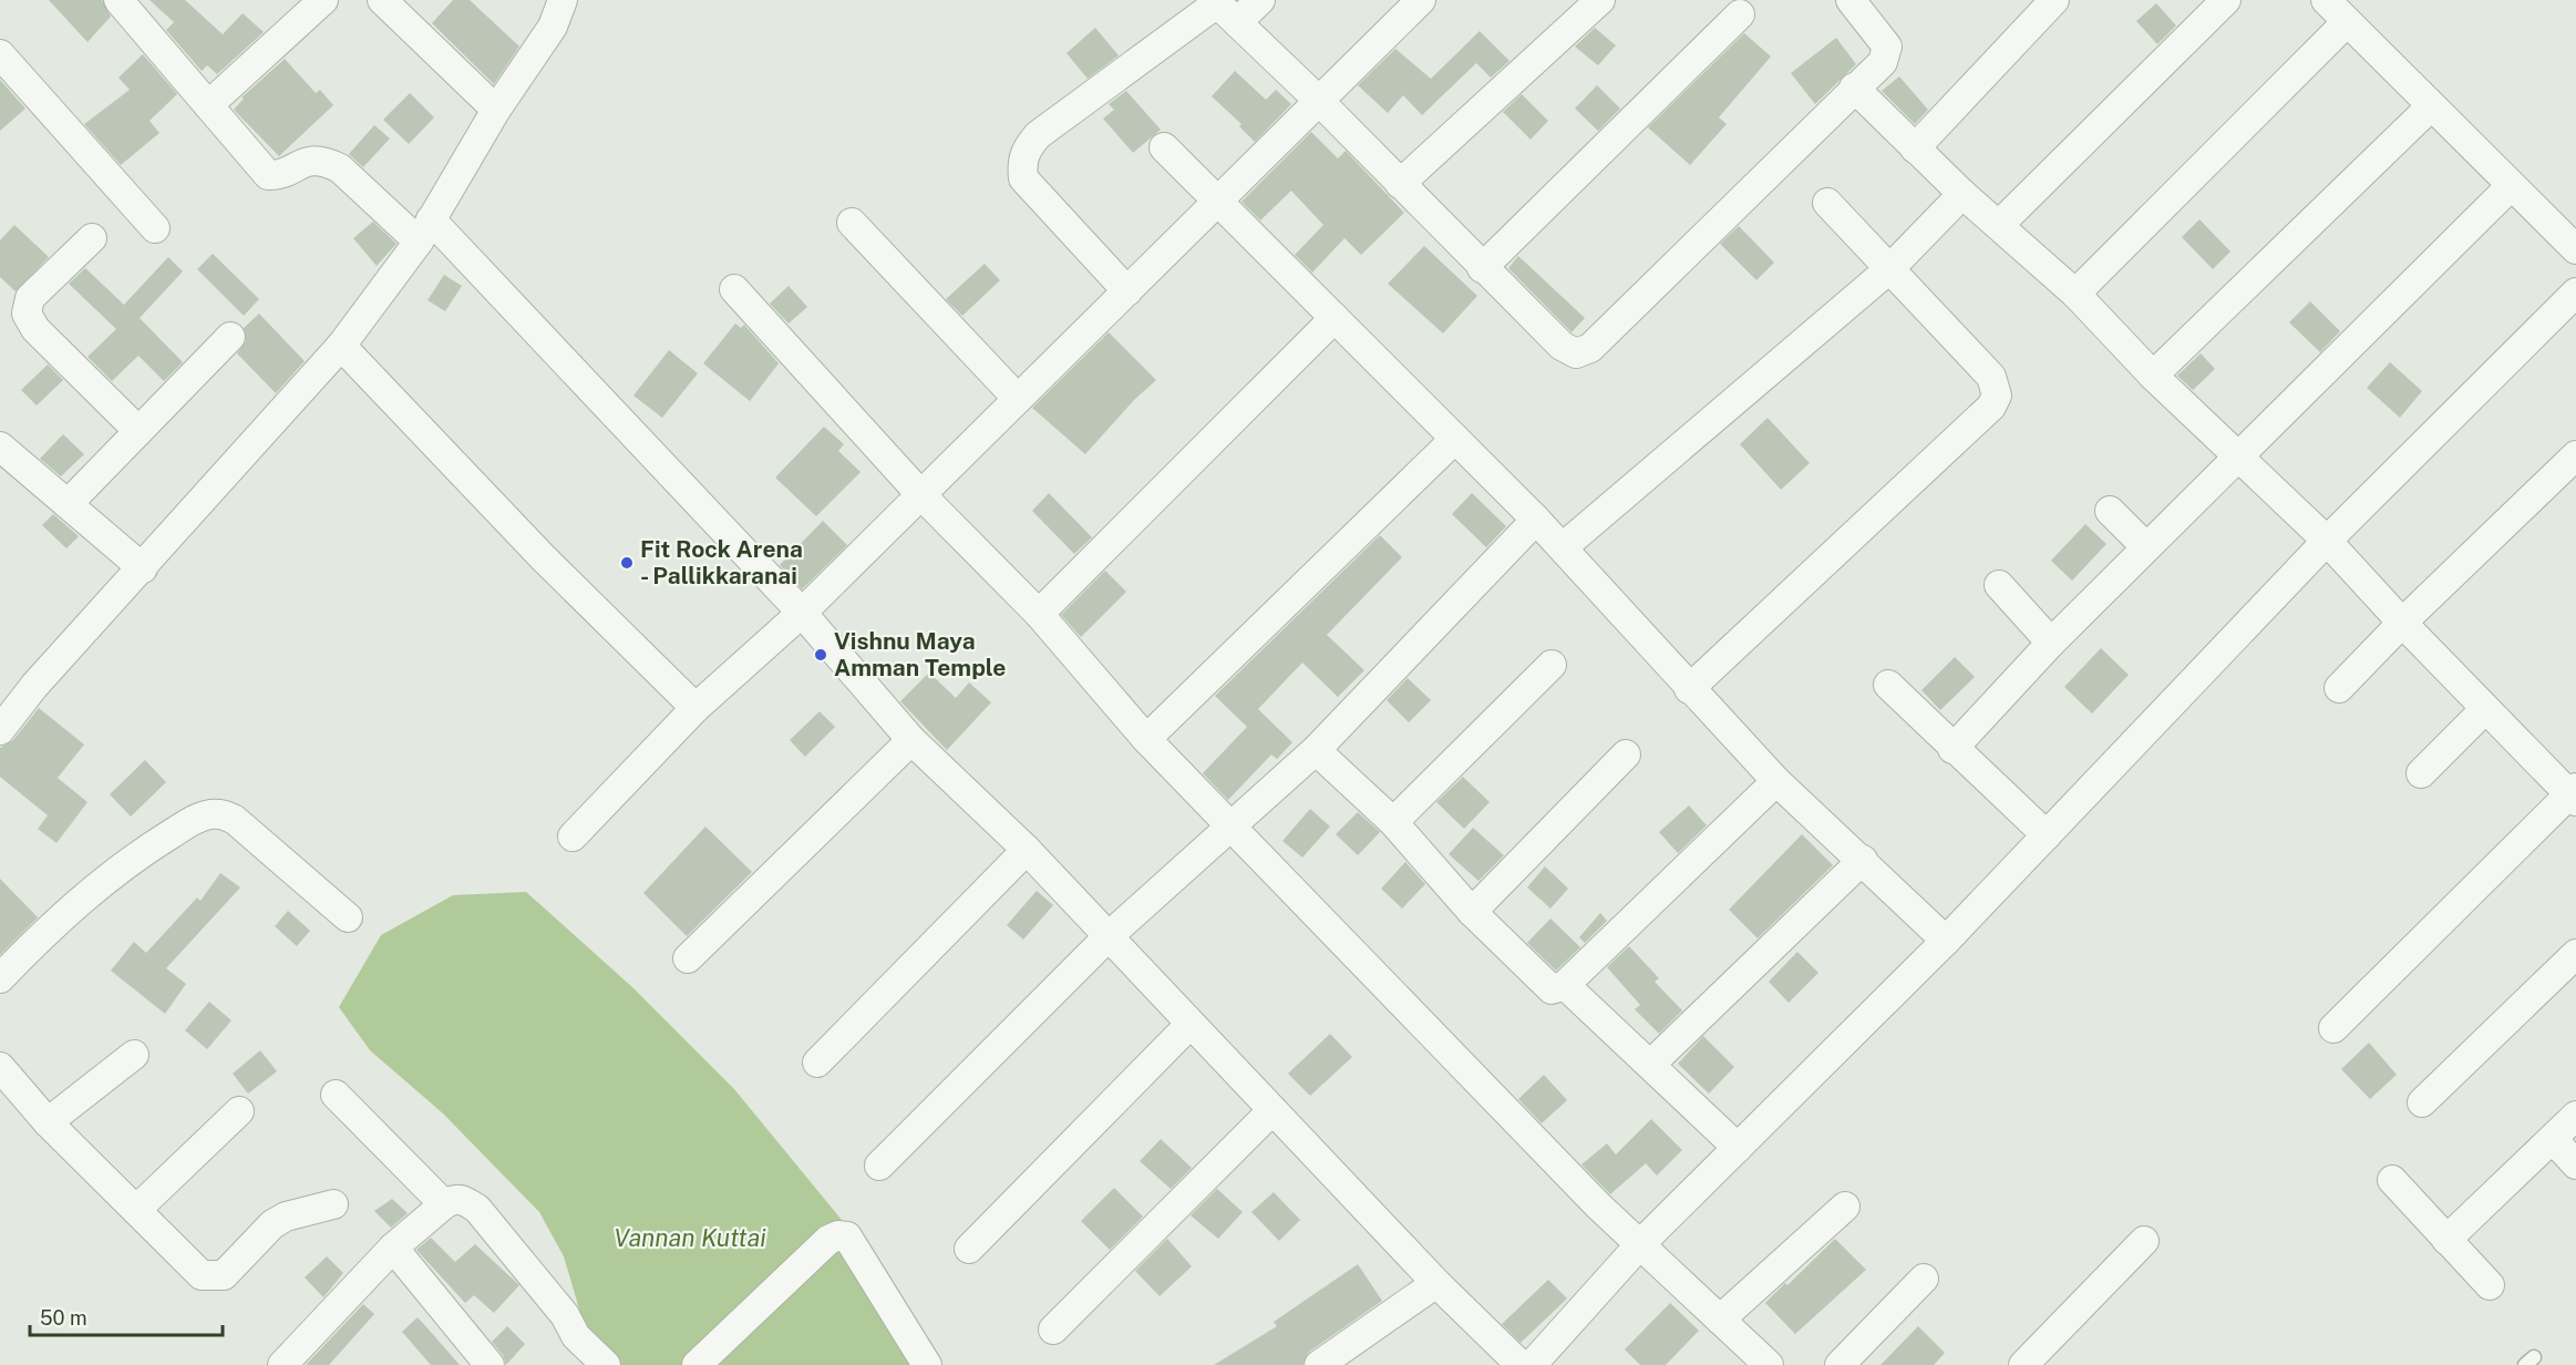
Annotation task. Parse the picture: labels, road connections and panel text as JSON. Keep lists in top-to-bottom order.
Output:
{
  "water": ["Vannan Kuttai"],
  "places": ["Fit Rock Arena - Pallikkaranai", "Vishnu Maya Amman Temple"],
  "scale_bar": "50 m"
}
